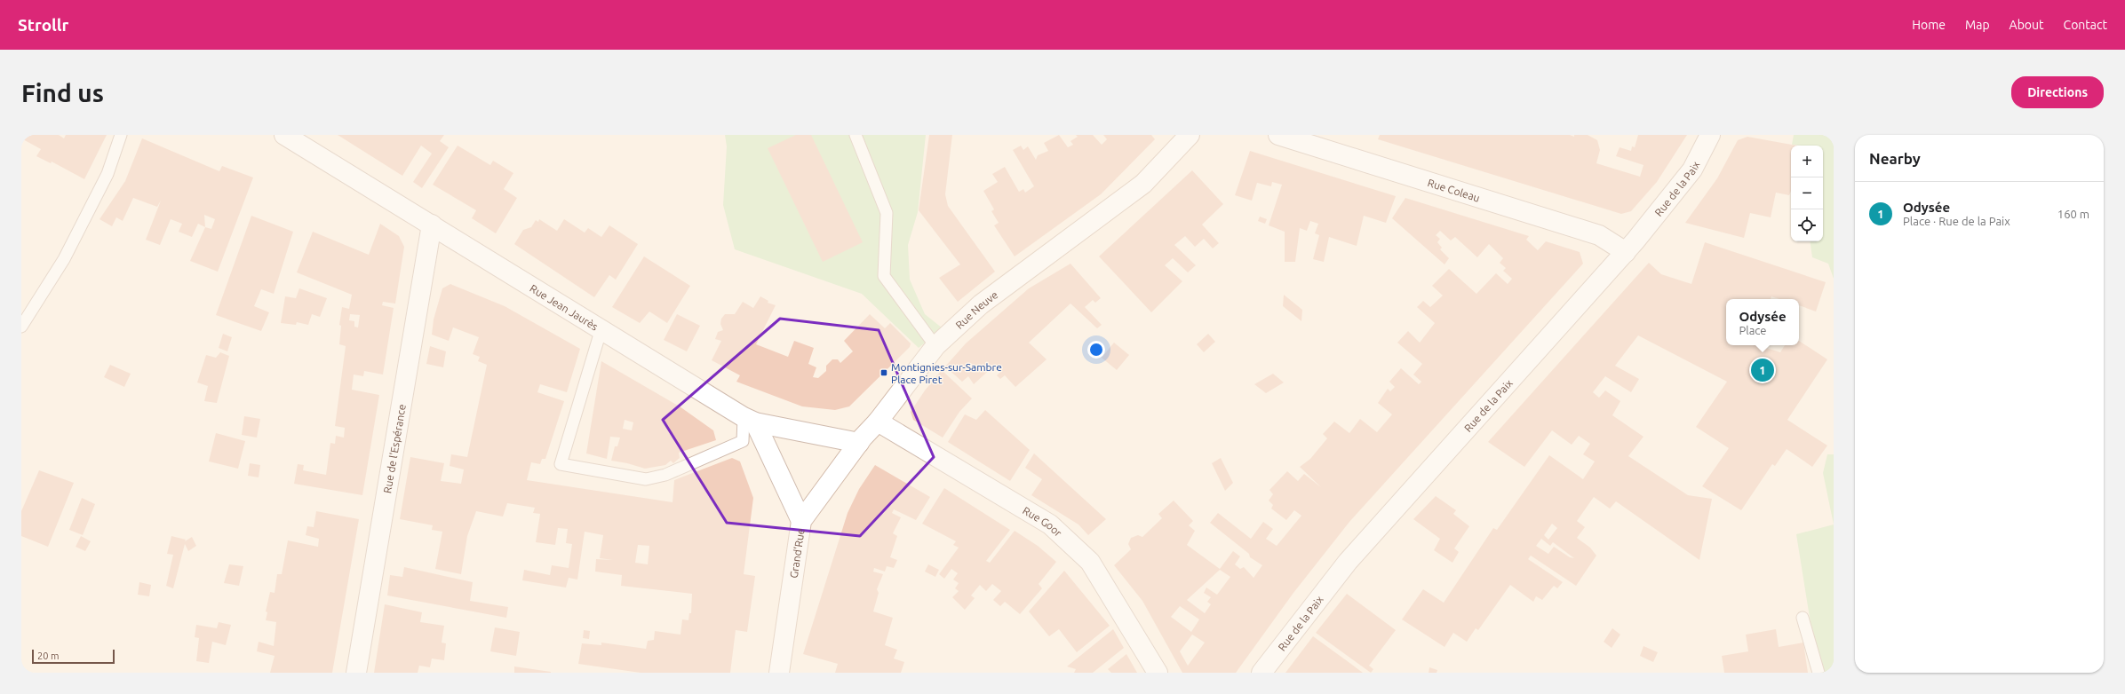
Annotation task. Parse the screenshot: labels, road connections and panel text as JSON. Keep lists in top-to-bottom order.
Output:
{
  "streets": {
    "street": [
      "Rue de la Paix",
      "Rue Coleau",
      "Rue Jean Jaurès",
      "Rue Neuve",
      "Rue de l'Espérance",
      "Rue Goor",
      "Grand'Rue"
    ]
  },
  "crossings": [
    ["Rue de la Paix", "Rue Coleau"],
    ["Rue Jean Jaurès", "Rue Neuve"],
    ["Rue Jean Jaurès", "Rue de l'Espérance"],
    ["Rue Jean Jaurès", "Grand'Rue"],
    ["Rue Neuve", "Rue Goor"],
    ["Rue Neuve", "Grand'Rue"]
  ],
  "places": {
    "transit": ["Montignies-sur-Sambre Place Piret"]
  },
  "scale_bar": "20 m",
  "page": {
    "header": "Strollr",
    "nav": [
      "Home",
      "Map",
      "About",
      "Contact"
    ],
    "buttons": "Directions",
    "title": "Find us",
    "heading": "Nearby",
    "map_buttons": ["+", "−"],
    "list": [
      {
        "mark": "1",
        "name": "Odysée",
        "note": "Place · Rue de la Paix",
        "value": "160 m"
      }
    ],
    "popup": ["Odysée", "Place"],
    "pins": "1",
    "scale": "20 m"
  }
}
